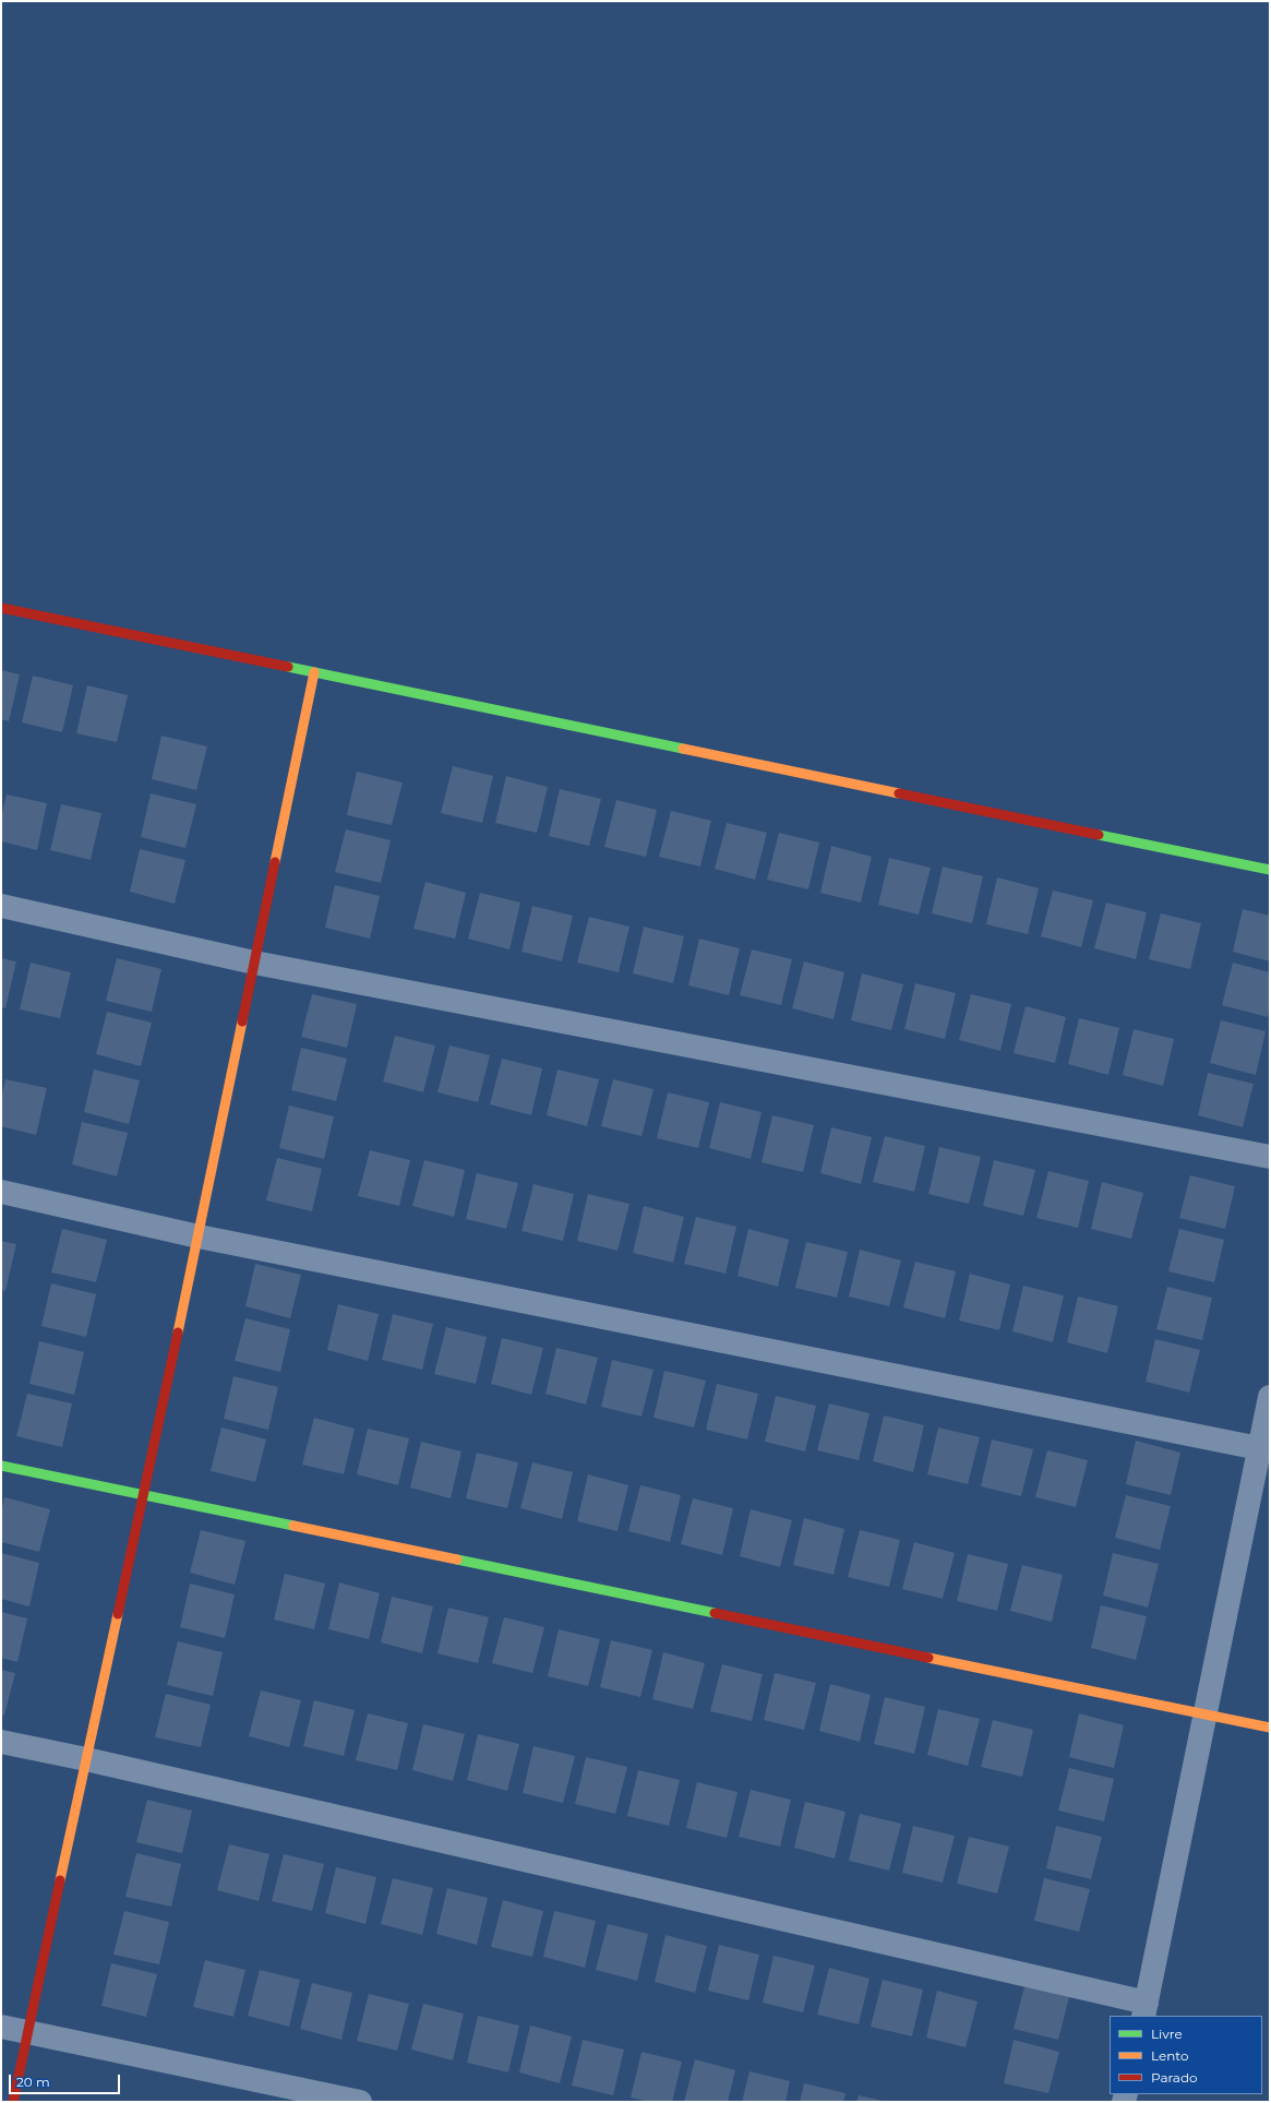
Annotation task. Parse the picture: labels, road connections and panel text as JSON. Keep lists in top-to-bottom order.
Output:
{
  "legend": ["Livre", "Lento", "Parado"],
  "scale_bar": "20 m"
}
